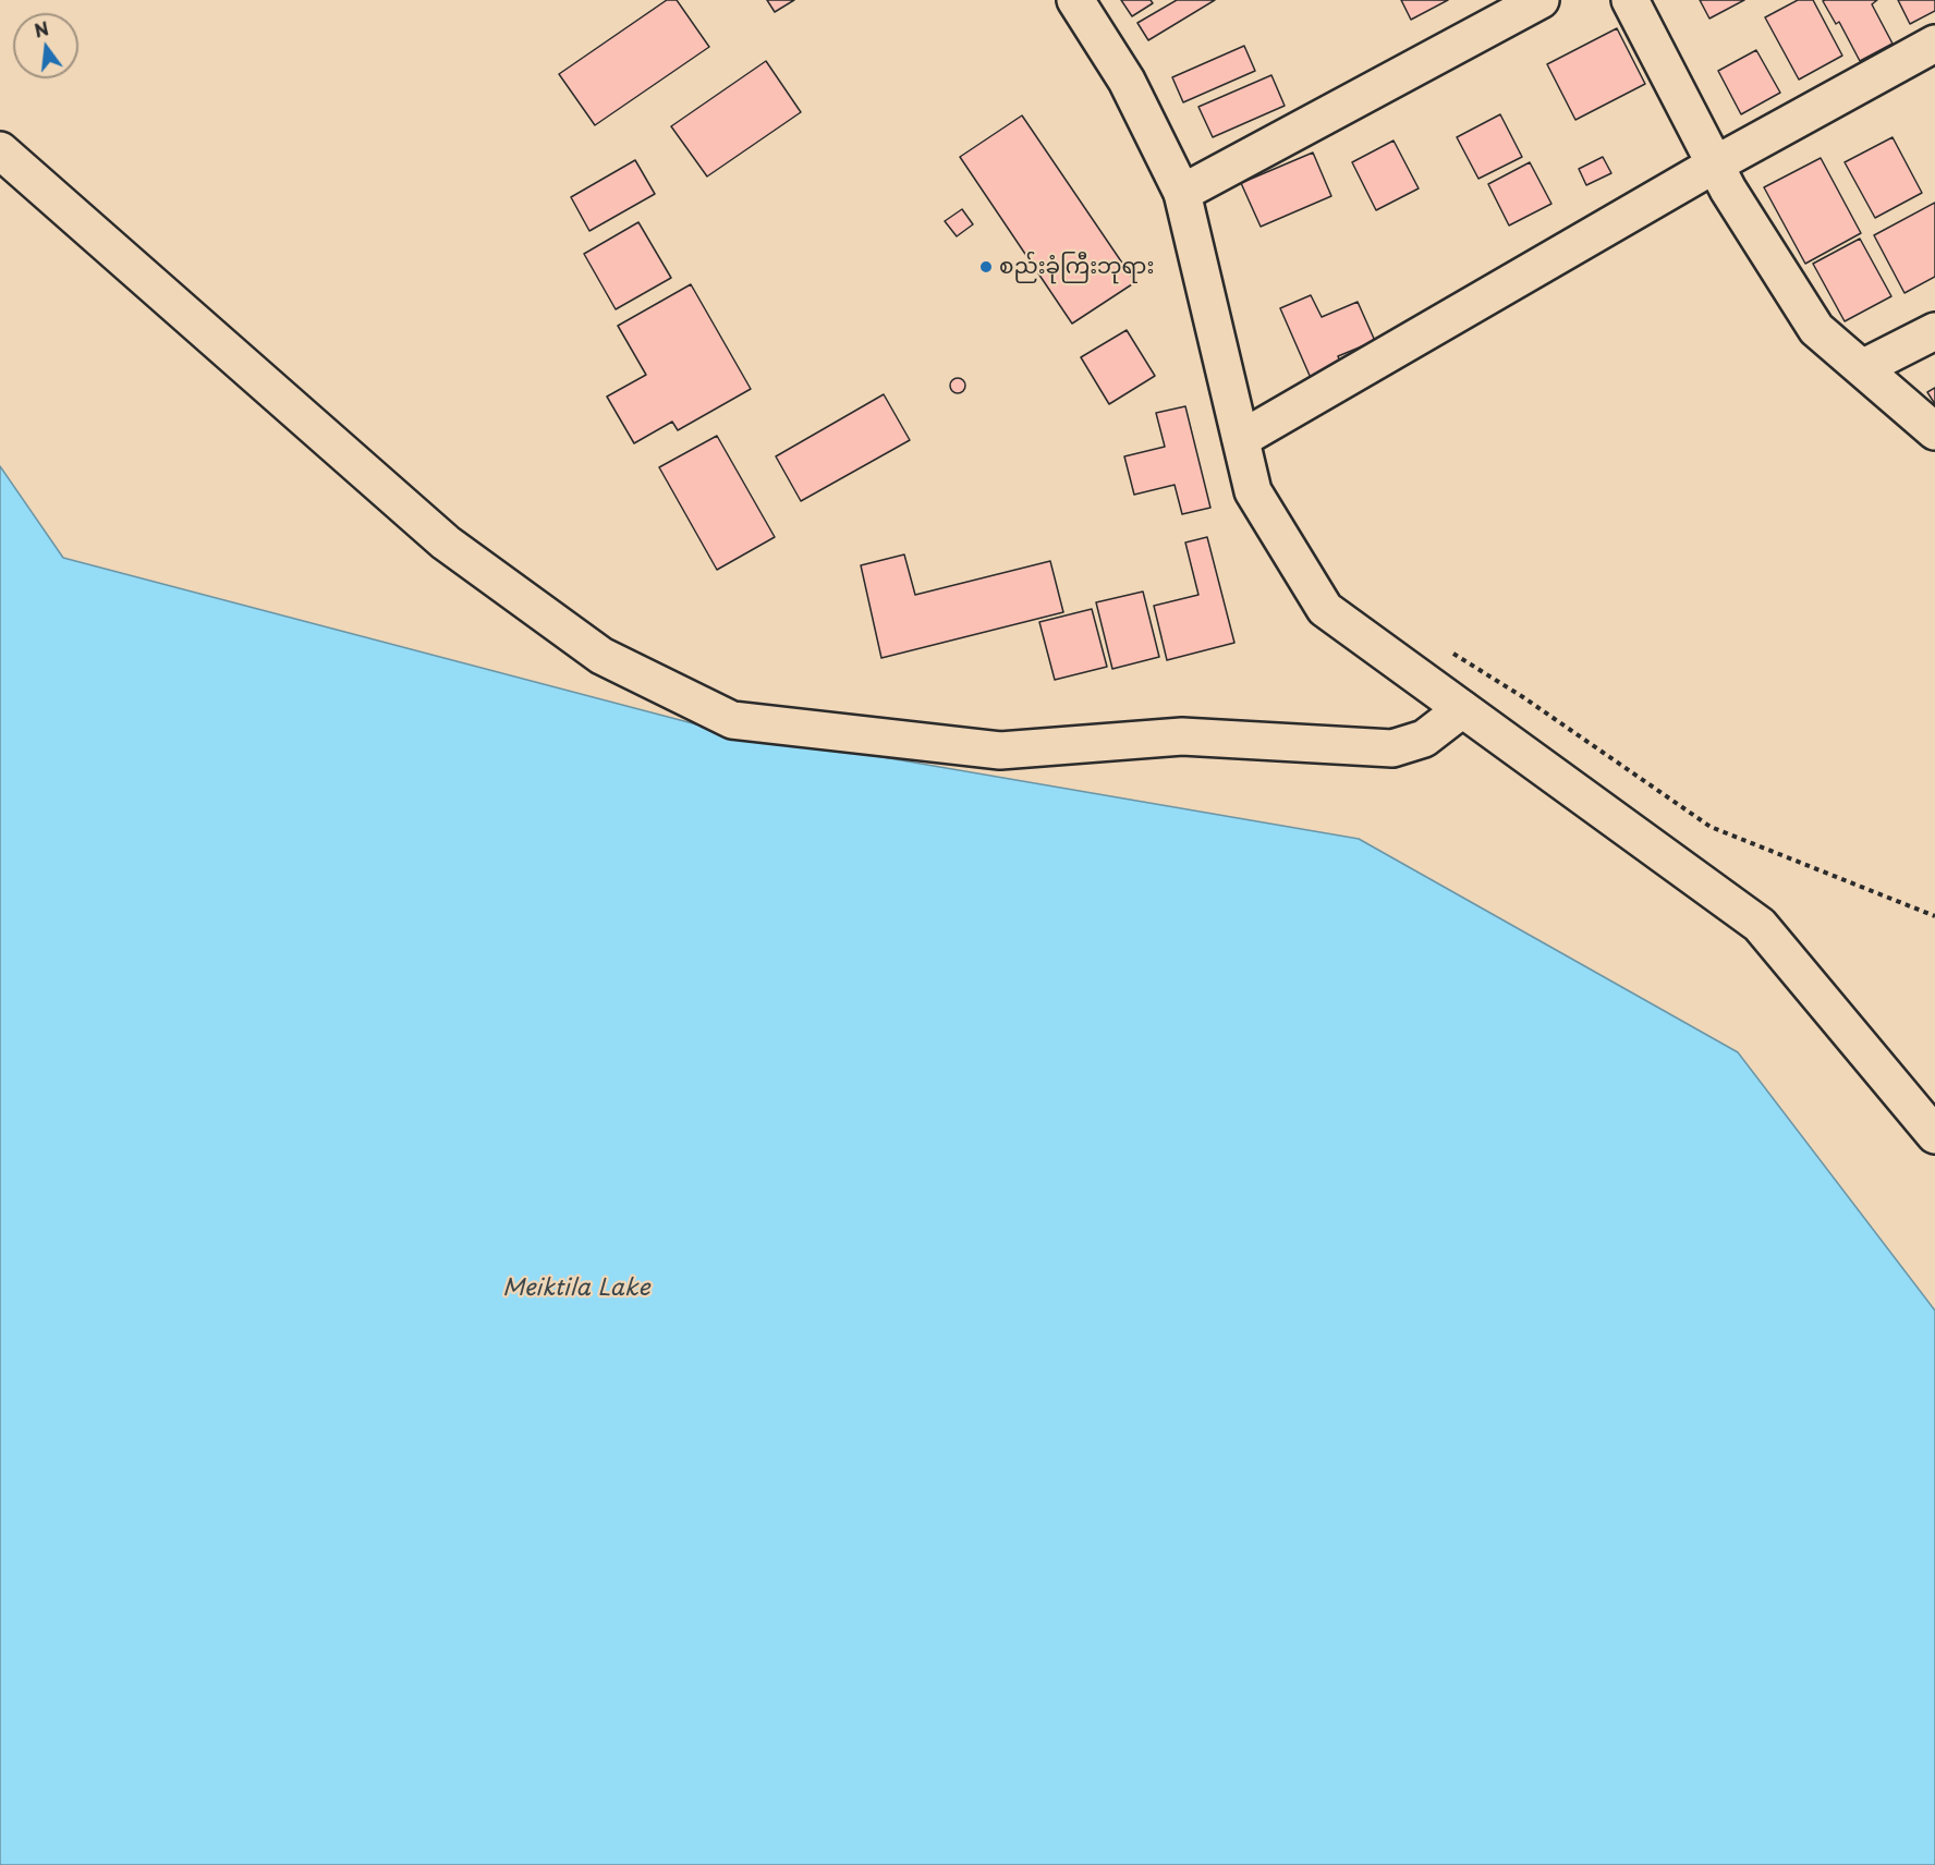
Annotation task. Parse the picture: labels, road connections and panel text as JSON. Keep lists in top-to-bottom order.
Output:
{
  "water": ["Meiktila Lake"],
  "places": ["စည်းခုံကြီးဘုရား"],
  "north": "top"
}
